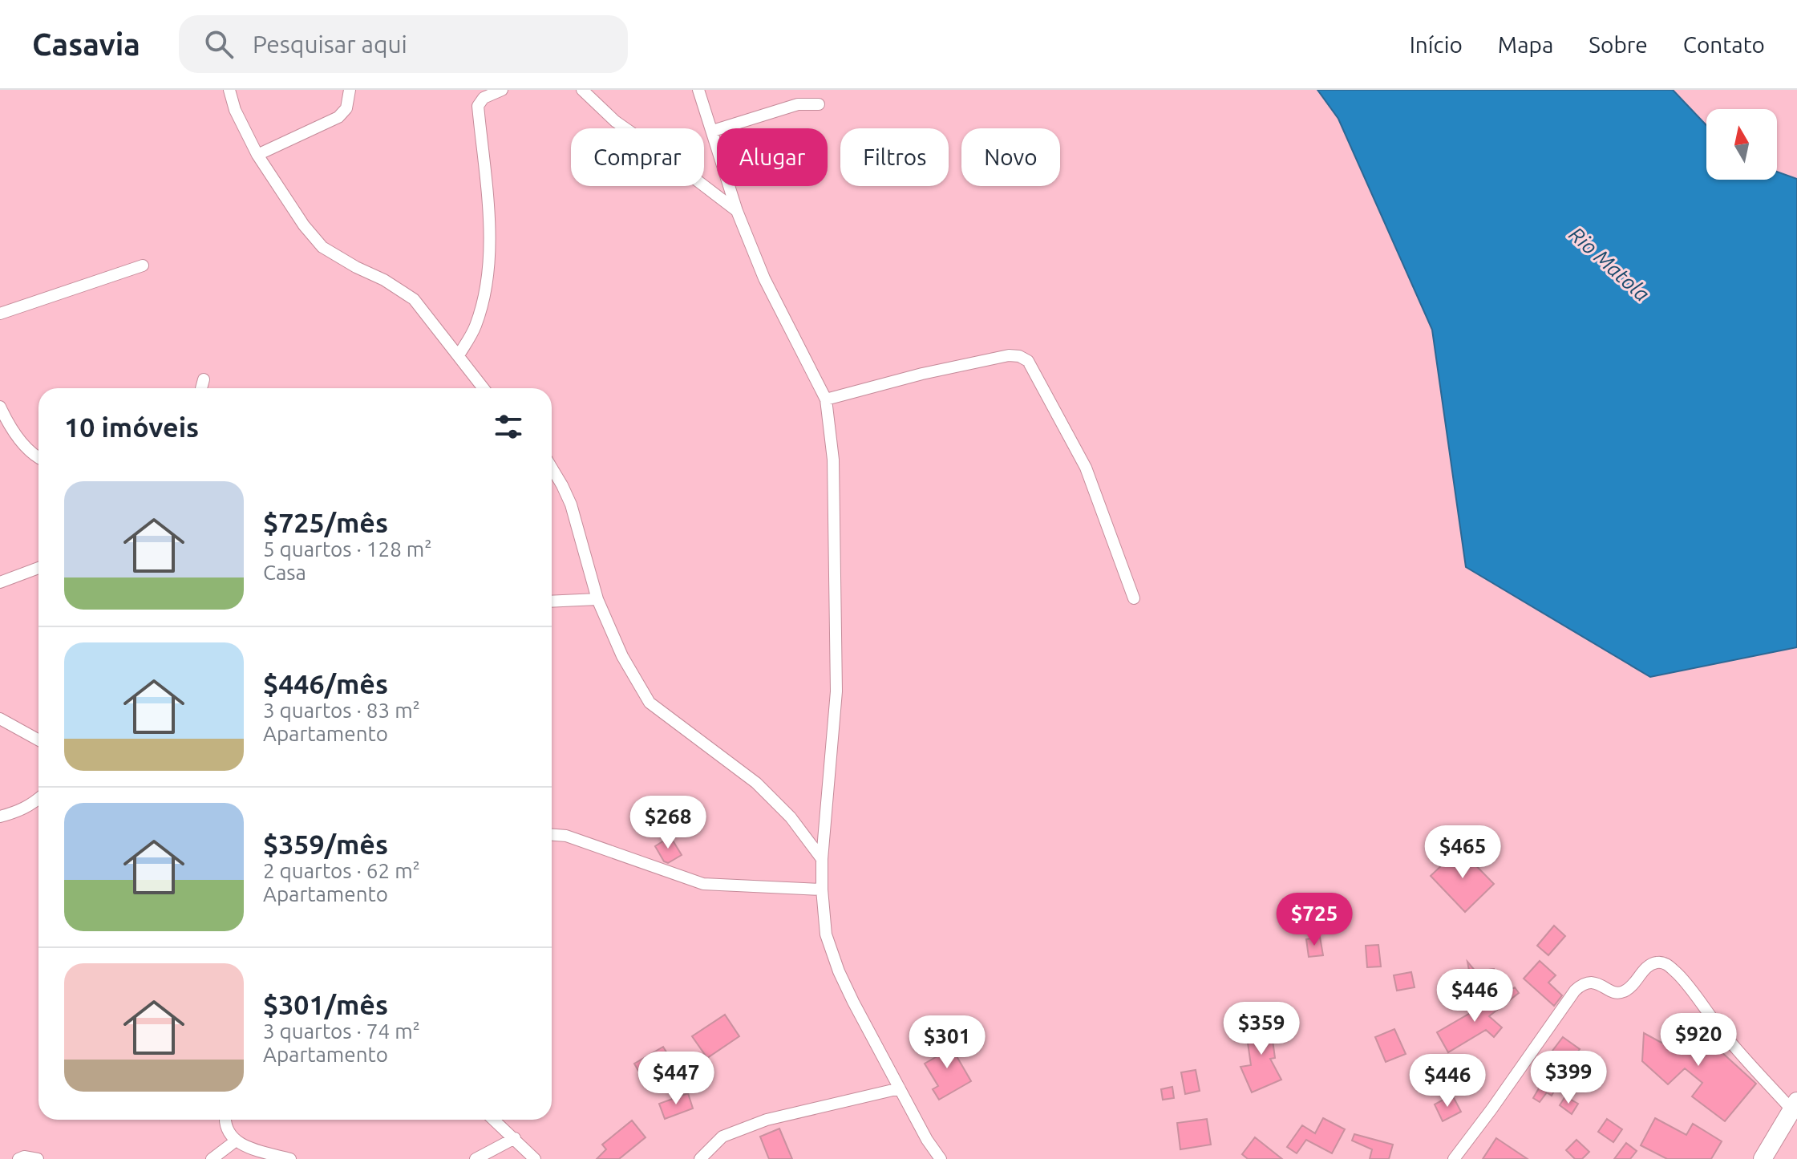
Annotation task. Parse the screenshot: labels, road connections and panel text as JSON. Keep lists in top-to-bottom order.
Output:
{
  "water": ["Rio Matola"],
  "north": "top",
  "page": {
    "header": "Casavia",
    "search": "Pesquisar aqui",
    "nav": [
      "Início",
      "Mapa",
      "Sobre",
      "Contato"
    ],
    "chip": [
      "Comprar",
      "Alugar",
      "Filtros",
      "Novo"
    ],
    "heading": "10 imóveis",
    "list": [
      {
        "name": "$725/mês",
        "note": "5 quartos · 128 m² · Casa"
      },
      {
        "name": "$446/mês",
        "note": "3 quartos · 83 m² · Apartamento"
      },
      {
        "name": "$359/mês",
        "note": "2 quartos · 62 m² · Apartamento"
      },
      {
        "name": "$301/mês",
        "note": "3 quartos · 74 m² · Apartamento"
      }
    ],
    "price": [
      "$268",
      "$465",
      "$725",
      "$446",
      "$359",
      "$920",
      "$301",
      "$399",
      "$447",
      "$446"
    ]
  }
}
